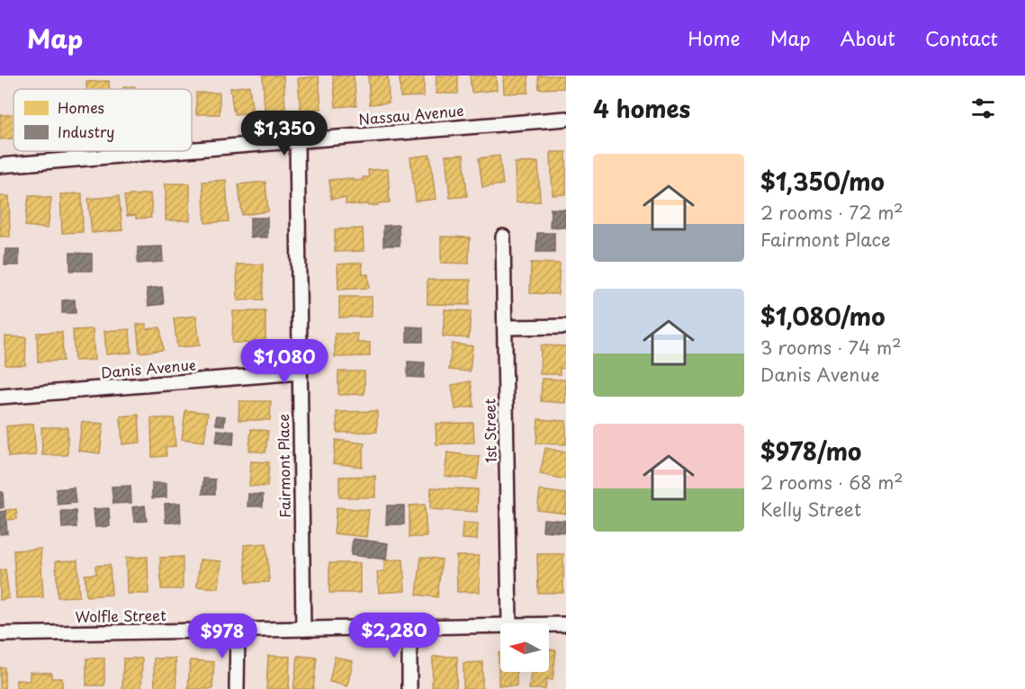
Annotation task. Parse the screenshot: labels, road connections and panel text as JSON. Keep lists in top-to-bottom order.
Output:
{
  "streets": {
    "street": [
      "Nassau Avenue",
      "Danis Avenue",
      "1st Street",
      "Fairmont Place",
      "Wolfle Street"
    ]
  },
  "crossings": [
    ["Nassau Avenue", "Fairmont Place"],
    ["Danis Avenue", "Fairmont Place"],
    ["Fairmont Place", "Wolfle Street"]
  ],
  "legend": ["Homes", "Industry"],
  "north": "left",
  "page": {
    "header": "Map",
    "nav": [
      "Home",
      "Map",
      "About",
      "Contact"
    ],
    "heading": "4 homes",
    "price": [
      "$1,350",
      "$1,080",
      "$2,280",
      "$978"
    ],
    "list": [
      {
        "name": "$1,350/mo",
        "note": "2 rooms · 72 m² · Fairmont Place"
      },
      {
        "name": "$1,080/mo",
        "note": "3 rooms · 74 m² · Danis Avenue"
      },
      {
        "name": "$978/mo",
        "note": "2 rooms · 68 m² · Kelly Street"
      }
    ]
  }
}
